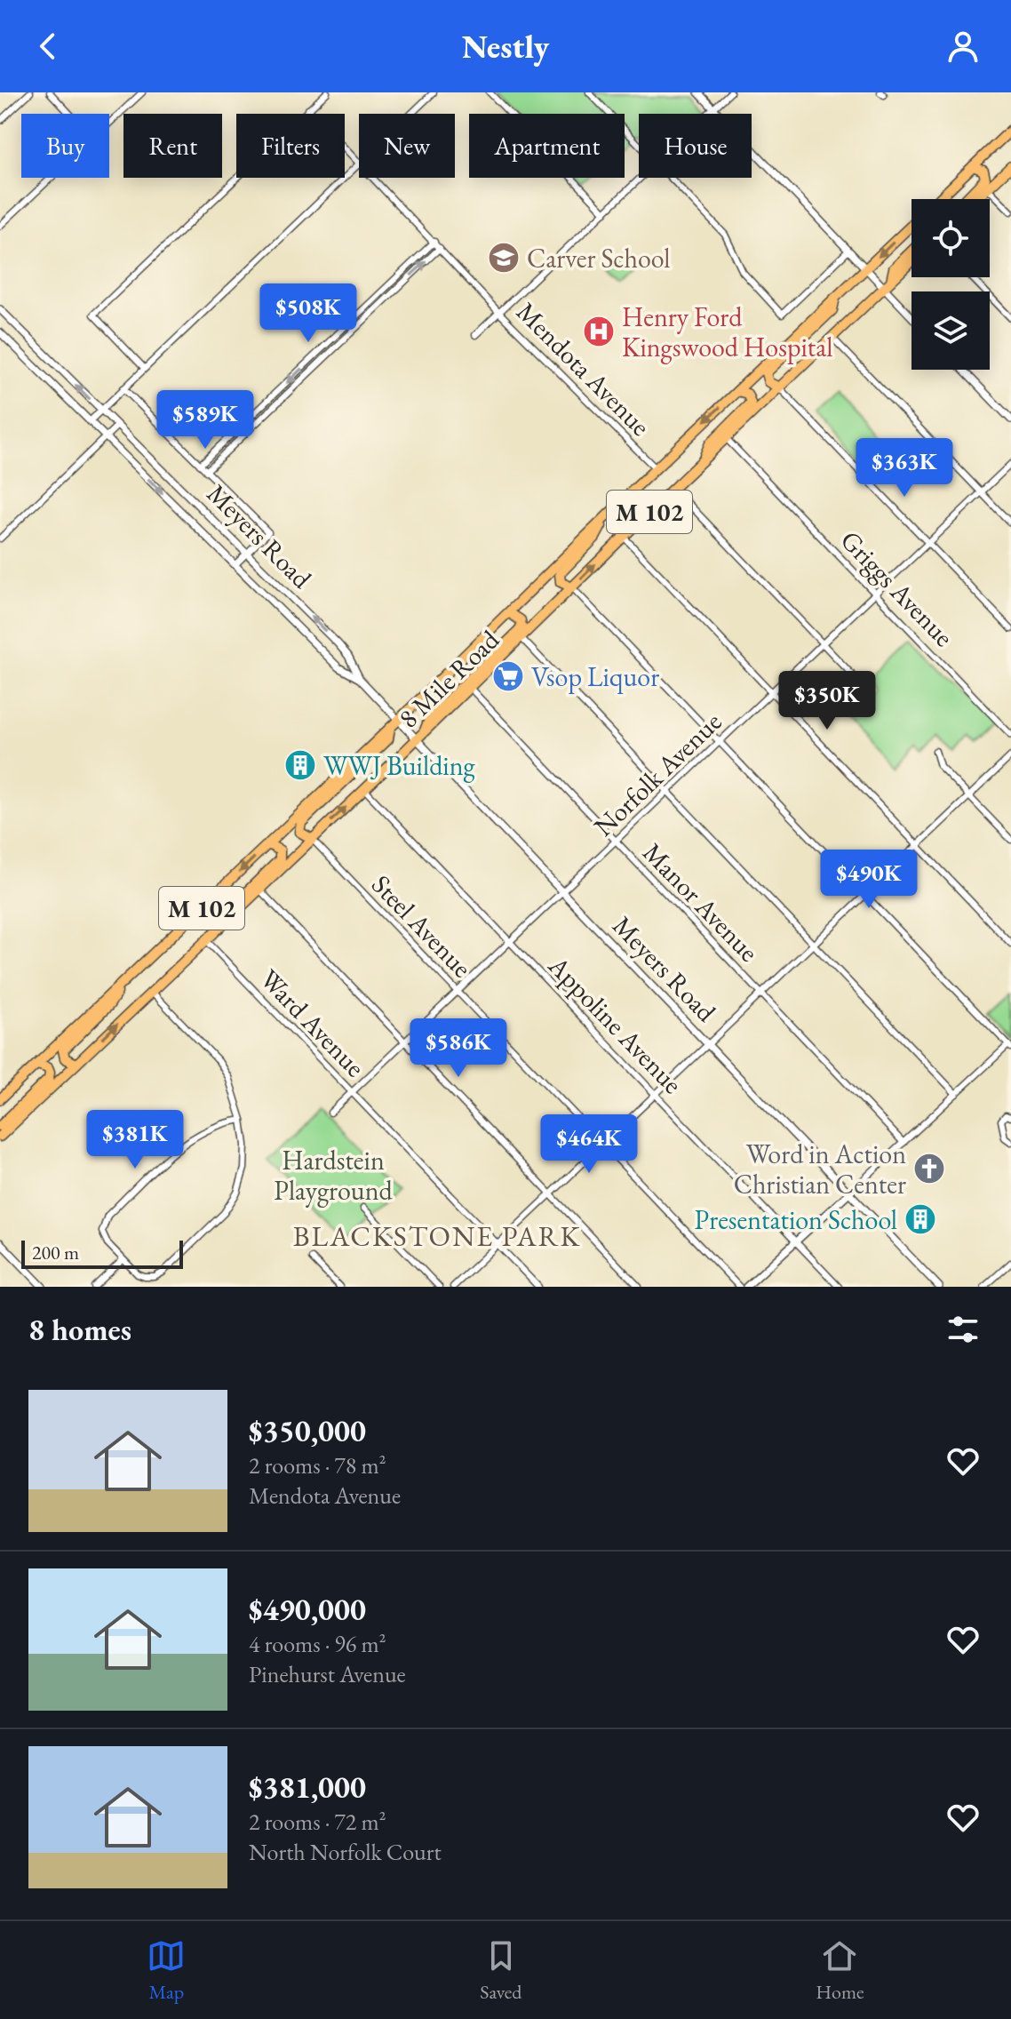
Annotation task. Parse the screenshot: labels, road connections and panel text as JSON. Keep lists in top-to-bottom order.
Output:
{
  "streets": {
    "highway": ["M 102", "8 Mile Road"],
    "street": [
      "Mendota Avenue",
      "Meyers Road",
      "Griggs Avenue",
      "Norfolk Avenue",
      "Manor Avenue",
      "Steel Avenue",
      "Ward Avenue",
      "Appoline Avenue"
    ]
  },
  "crossings": [
    ["Mendota Avenue", "8 Mile Road"],
    ["M 102", "8 Mile Road"],
    ["Meyers Road", "8 Mile Road"],
    ["Meyers Road", "Norfolk Avenue"],
    ["Griggs Avenue", "8 Mile Road"],
    ["Griggs Avenue", "Norfolk Avenue"],
    ["8 Mile Road", "Manor Avenue"],
    ["8 Mile Road", "Steel Avenue"],
    ["8 Mile Road", "Ward Avenue"],
    ["8 Mile Road", "Appoline Avenue"],
    ["Norfolk Avenue", "Manor Avenue"],
    ["Norfolk Avenue", "Steel Avenue"],
    ["Norfolk Avenue", "Ward Avenue"],
    ["Norfolk Avenue", "Appoline Avenue"]
  ],
  "districts": ["BLACKSTONE PARK"],
  "parks": ["Hardstein Playground"],
  "places": {
    "school or university": ["Carver School"],
    "hospital": ["Henry Ford Kingswood Hospital"],
    "supermarket": ["Vsop Liquor"],
    "building": ["WWJ Building", "Presentation School"],
    "church": ["Word in Action Christian Center"]
  },
  "scale_bar": "200 m",
  "page": {
    "header": "Nestly",
    "chip": [
      "Buy",
      "Rent",
      "Filters",
      "New",
      "Apartment",
      "House"
    ],
    "price": [
      "$508K",
      "$589K",
      "$363K",
      "$350K",
      "$490K",
      "$586K",
      "$381K",
      "$464K"
    ],
    "scale": "200 m",
    "heading": "8 homes",
    "list": [
      {
        "name": "$350,000",
        "note": "2 rooms · 78 m² · Mendota Avenue"
      },
      {
        "name": "$490,000",
        "note": "4 rooms · 96 m² · Pinehurst Avenue"
      },
      {
        "name": "$381,000",
        "note": "2 rooms · 72 m² · North Norfolk Court"
      }
    ],
    "tabs": ["Map", "Saved", "Home"]
  }
}
